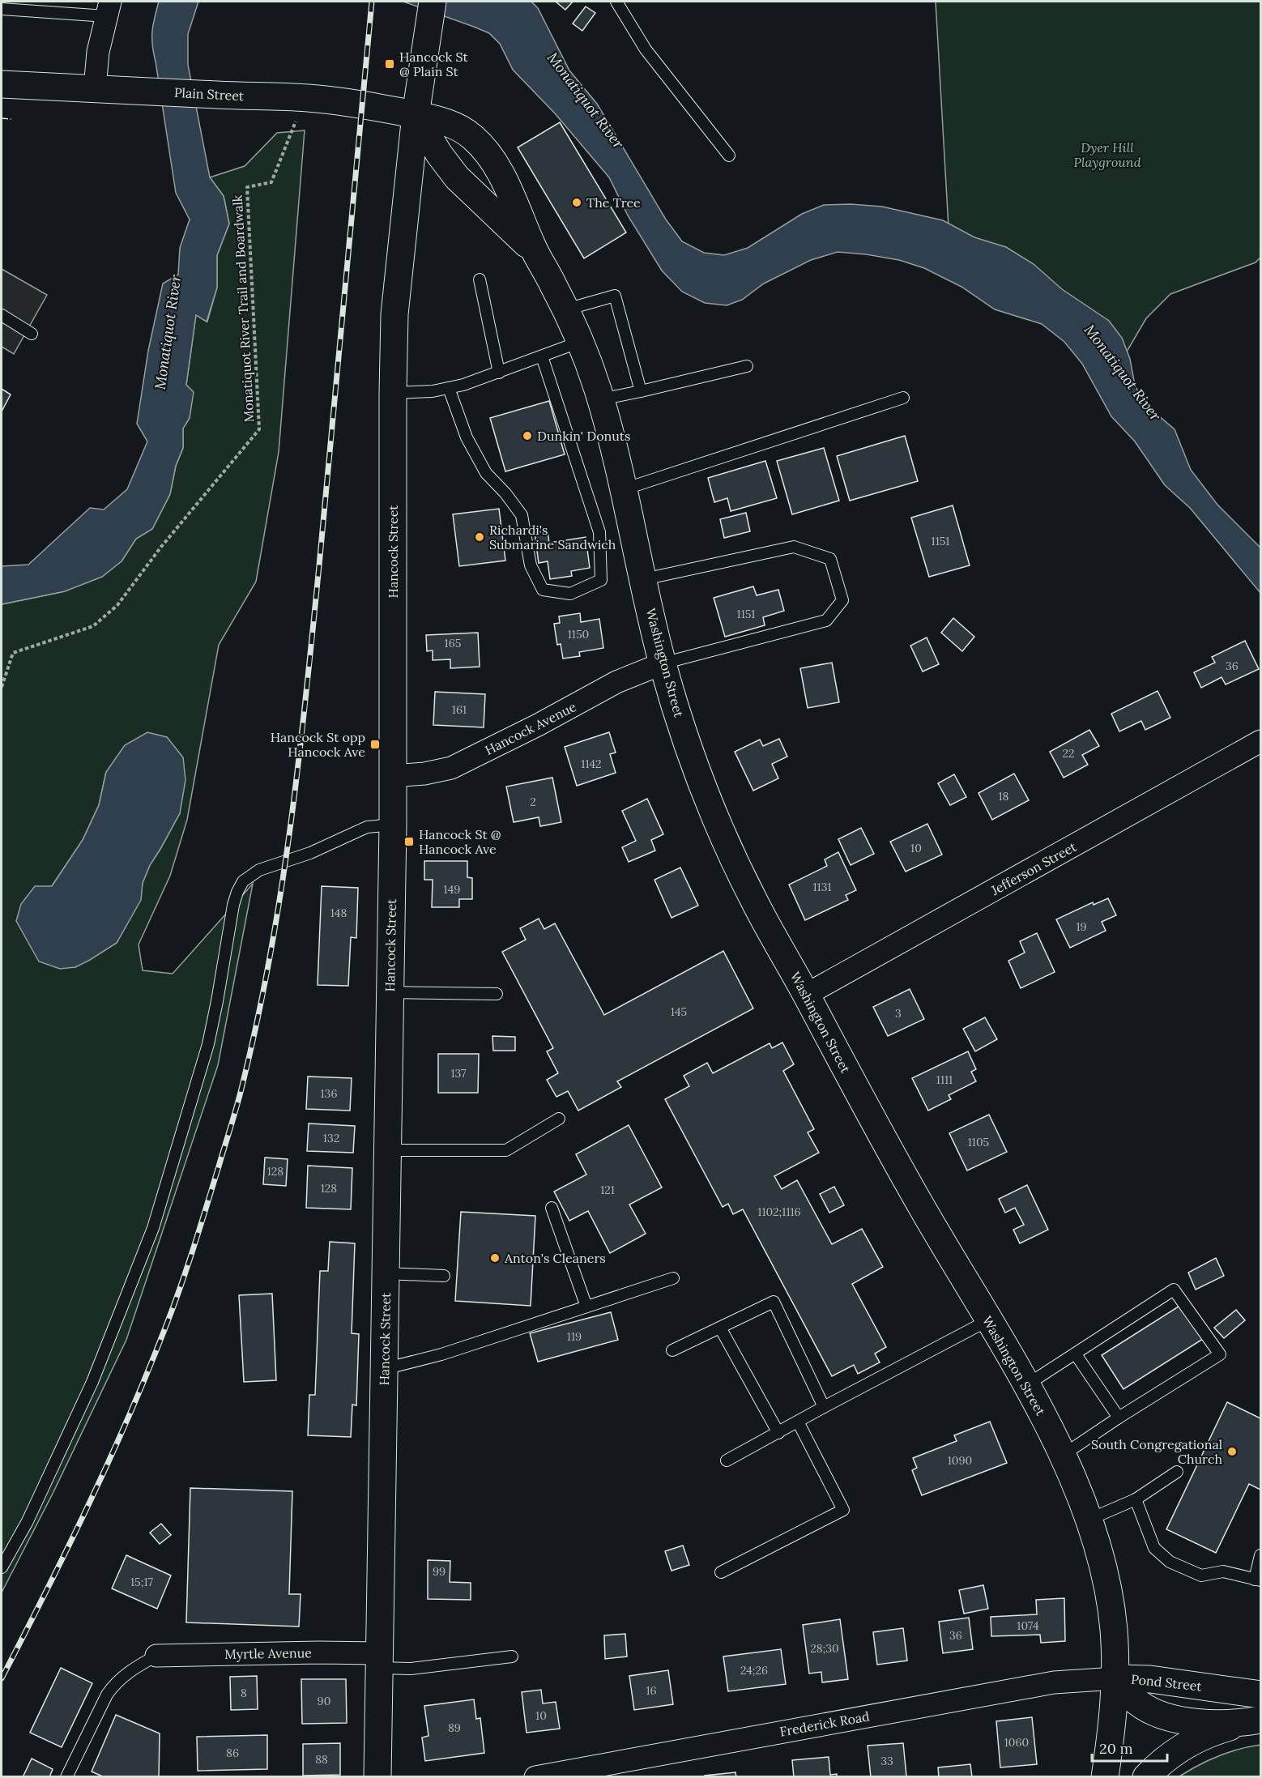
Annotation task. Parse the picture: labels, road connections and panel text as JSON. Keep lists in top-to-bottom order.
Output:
{
  "streets": {
    "main road": [
      "Plain Street",
      "Hancock Street",
      "Washington Street",
      "Pond Street"
    ],
    "street": [
      "Hancock Avenue",
      "Jefferson Street",
      "Myrtle Avenue",
      "Frederick Road"
    ],
    "path": ["Monatiquot River Trail and Boardwalk"]
  },
  "crossings": [
    ["Plain Street", "Monatiquot River Trail and Boardwalk"],
    ["Plain Street", "Hancock Street"],
    ["Plain Street", "Washington Street"],
    ["Hancock Street", "Washington Street"],
    ["Hancock Street", "Hancock Avenue"],
    ["Hancock Street", "Myrtle Avenue"],
    ["Washington Street", "Hancock Avenue"],
    ["Washington Street", "Jefferson Street"],
    ["Washington Street", "Pond Street"],
    ["Washington Street", "Frederick Road"],
    ["Pond Street", "Frederick Road"]
  ],
  "water": ["Monatiquot River"],
  "parks": ["Dyer Hill Playground"],
  "places": {
    "transit": ["Hancock St @ Plain St", "Hancock St opp Hancock Ave", "Hancock St @ Hancock Ave"],
    "other": [
      "The Tree",
      "Dunkin' Donuts",
      "Richardi's Submarine Sandwich",
      "Anton's Cleaners",
      "South Congregational Church"
    ]
  },
  "house_numbers": [
    "1151",
    "1151",
    "1150",
    "165",
    "36",
    "161",
    "22",
    "1142",
    "18",
    "2",
    "10",
    "1131",
    "149",
    "148",
    "19",
    "145",
    "3",
    "137",
    "1111",
    "136",
    "132",
    "1105",
    "128",
    "128",
    "121",
    "1102;1116",
    "119",
    "1090",
    "99",
    "15;17",
    "1074",
    "36",
    "28;30",
    "24;26",
    "16",
    "8",
    "90",
    "10",
    "89",
    "1060",
    "86",
    "88",
    "33"
  ],
  "scale_bar": "20 m"
}
